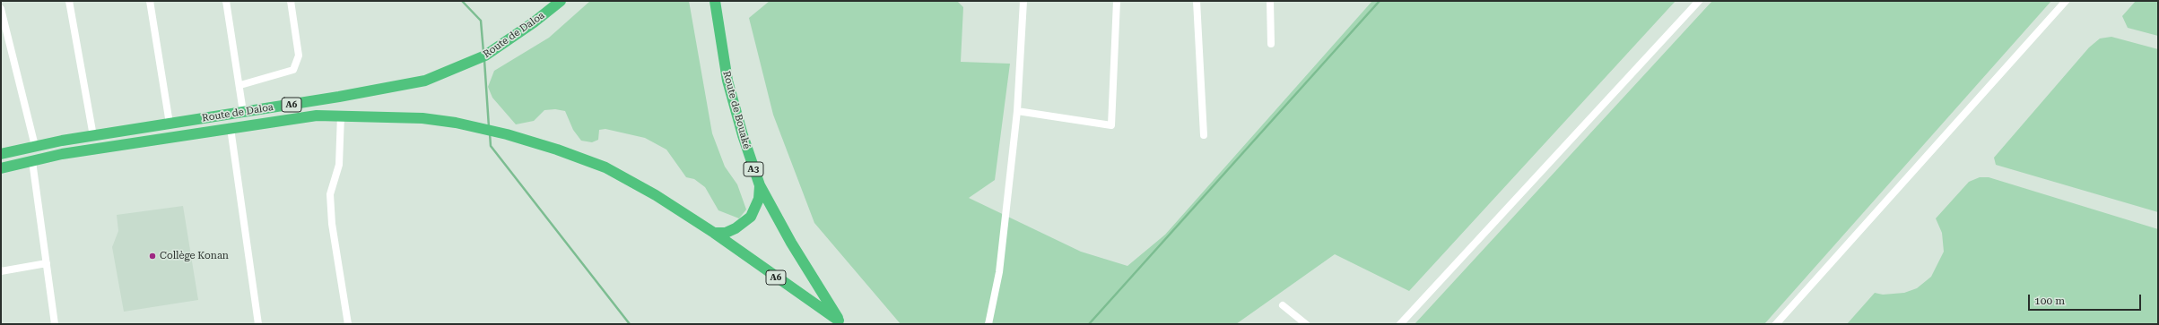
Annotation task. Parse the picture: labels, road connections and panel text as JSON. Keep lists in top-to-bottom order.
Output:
{
  "streets": {
    "highway": [
      "Route de Daloa",
      "A6",
      "Route de Bouaké",
      "A3"
    ]
  },
  "crossings": [
    ["Route de Daloa", "A6"],
    ["A6", "Route de Bouaké"]
  ],
  "places": ["Collège Konan"],
  "scale_bar": "100 m"
}
